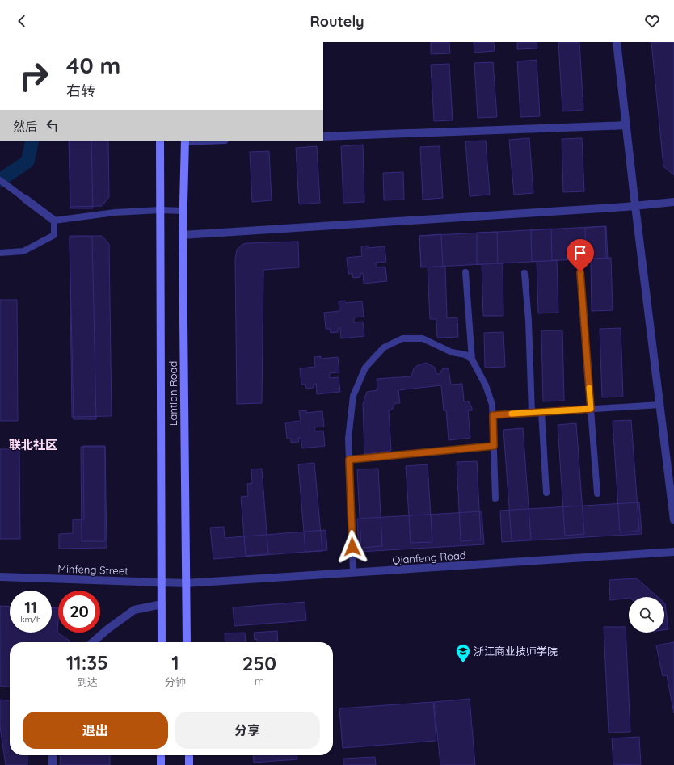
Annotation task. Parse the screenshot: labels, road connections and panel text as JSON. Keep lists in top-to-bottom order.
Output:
{
  "streets": {
    "street": ["Lantian Road", "Qianfeng Road", "Minfeng Street"]
  },
  "crossings": [
    ["Lantian Road", "Qianfeng Road"],
    ["Lantian Road", "Minfeng Street"],
    ["Qianfeng Road", "Minfeng Street"]
  ],
  "districts": ["联北社区"],
  "places": {
    "school or university": ["浙江商业技师学院"]
  },
  "page": {
    "header": "Routely",
    "turn": ["40 m", "右转"],
    "then": "然后",
    "speed": "11 km/h",
    "limit": "20",
    "eta": [
      "11:35",
      "到达",
      "1",
      "分钟",
      "250",
      "m"
    ],
    "buttons": ["退出", "分享"]
  }
}
